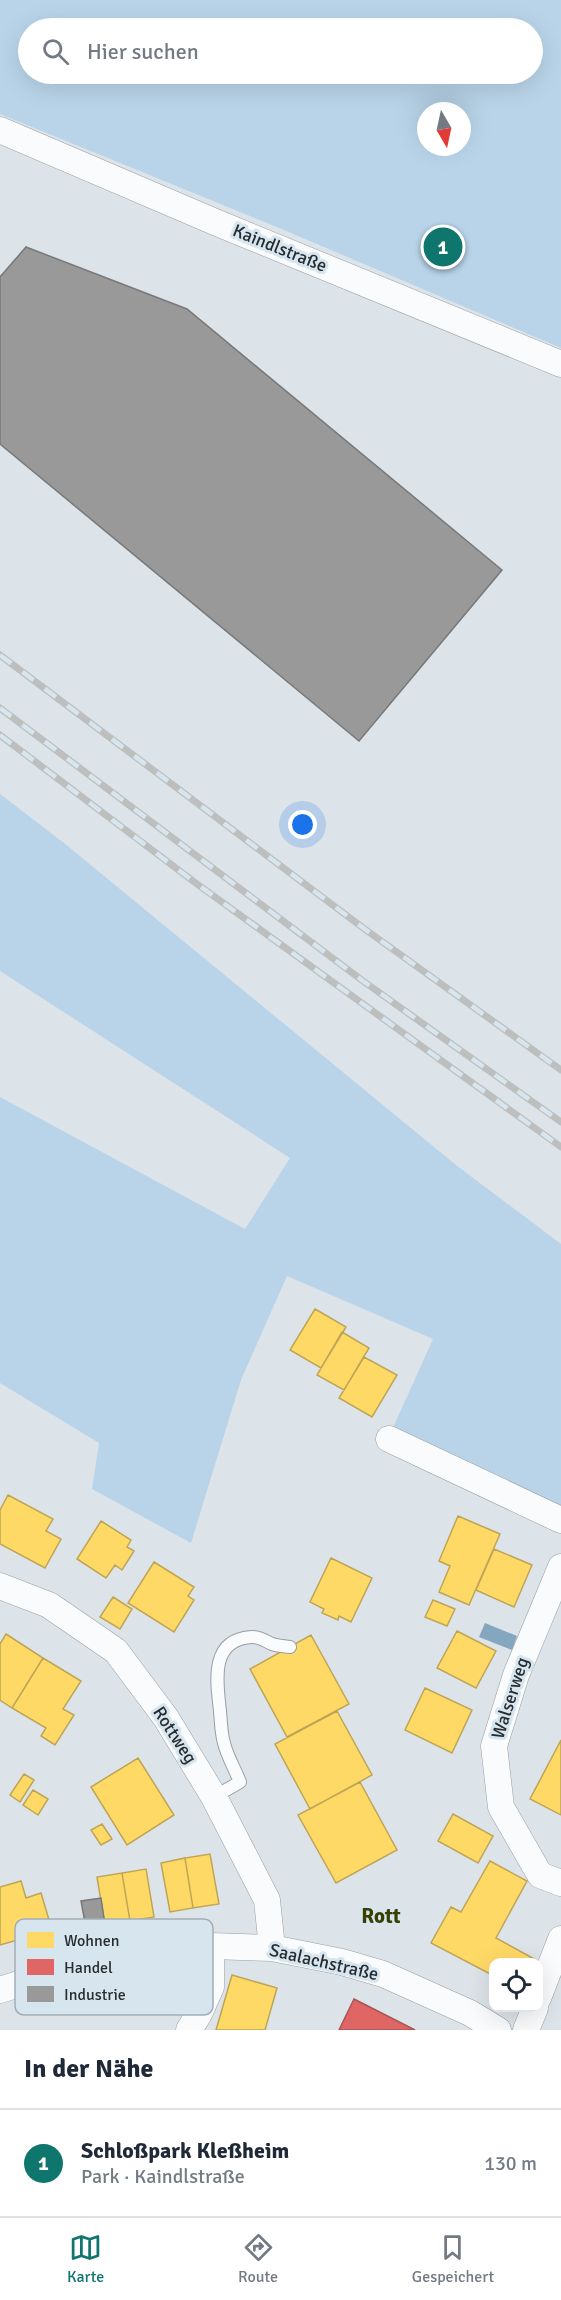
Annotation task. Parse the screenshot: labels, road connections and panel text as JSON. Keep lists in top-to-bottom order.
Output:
{
  "streets": {
    "street": [
      "Kaindlstraße",
      "Walserweg",
      "Rottweg",
      "Saalachstraße"
    ]
  },
  "crossings": [
    ["Rottweg", "Saalachstraße"]
  ],
  "districts": ["Rott"],
  "legend": ["Wohnen", "Handel", "Industrie"],
  "north": "bottom",
  "page": {
    "search": "Hier suchen",
    "pins": "1",
    "heading": "In der Nähe",
    "list": [
      {
        "mark": "1",
        "name": "Schloßpark Kleßheim",
        "note": "Park · Kaindlstraße",
        "value": "130 m"
      }
    ],
    "nav": ["Karte", "Route", "Gespeichert"]
  }
}
